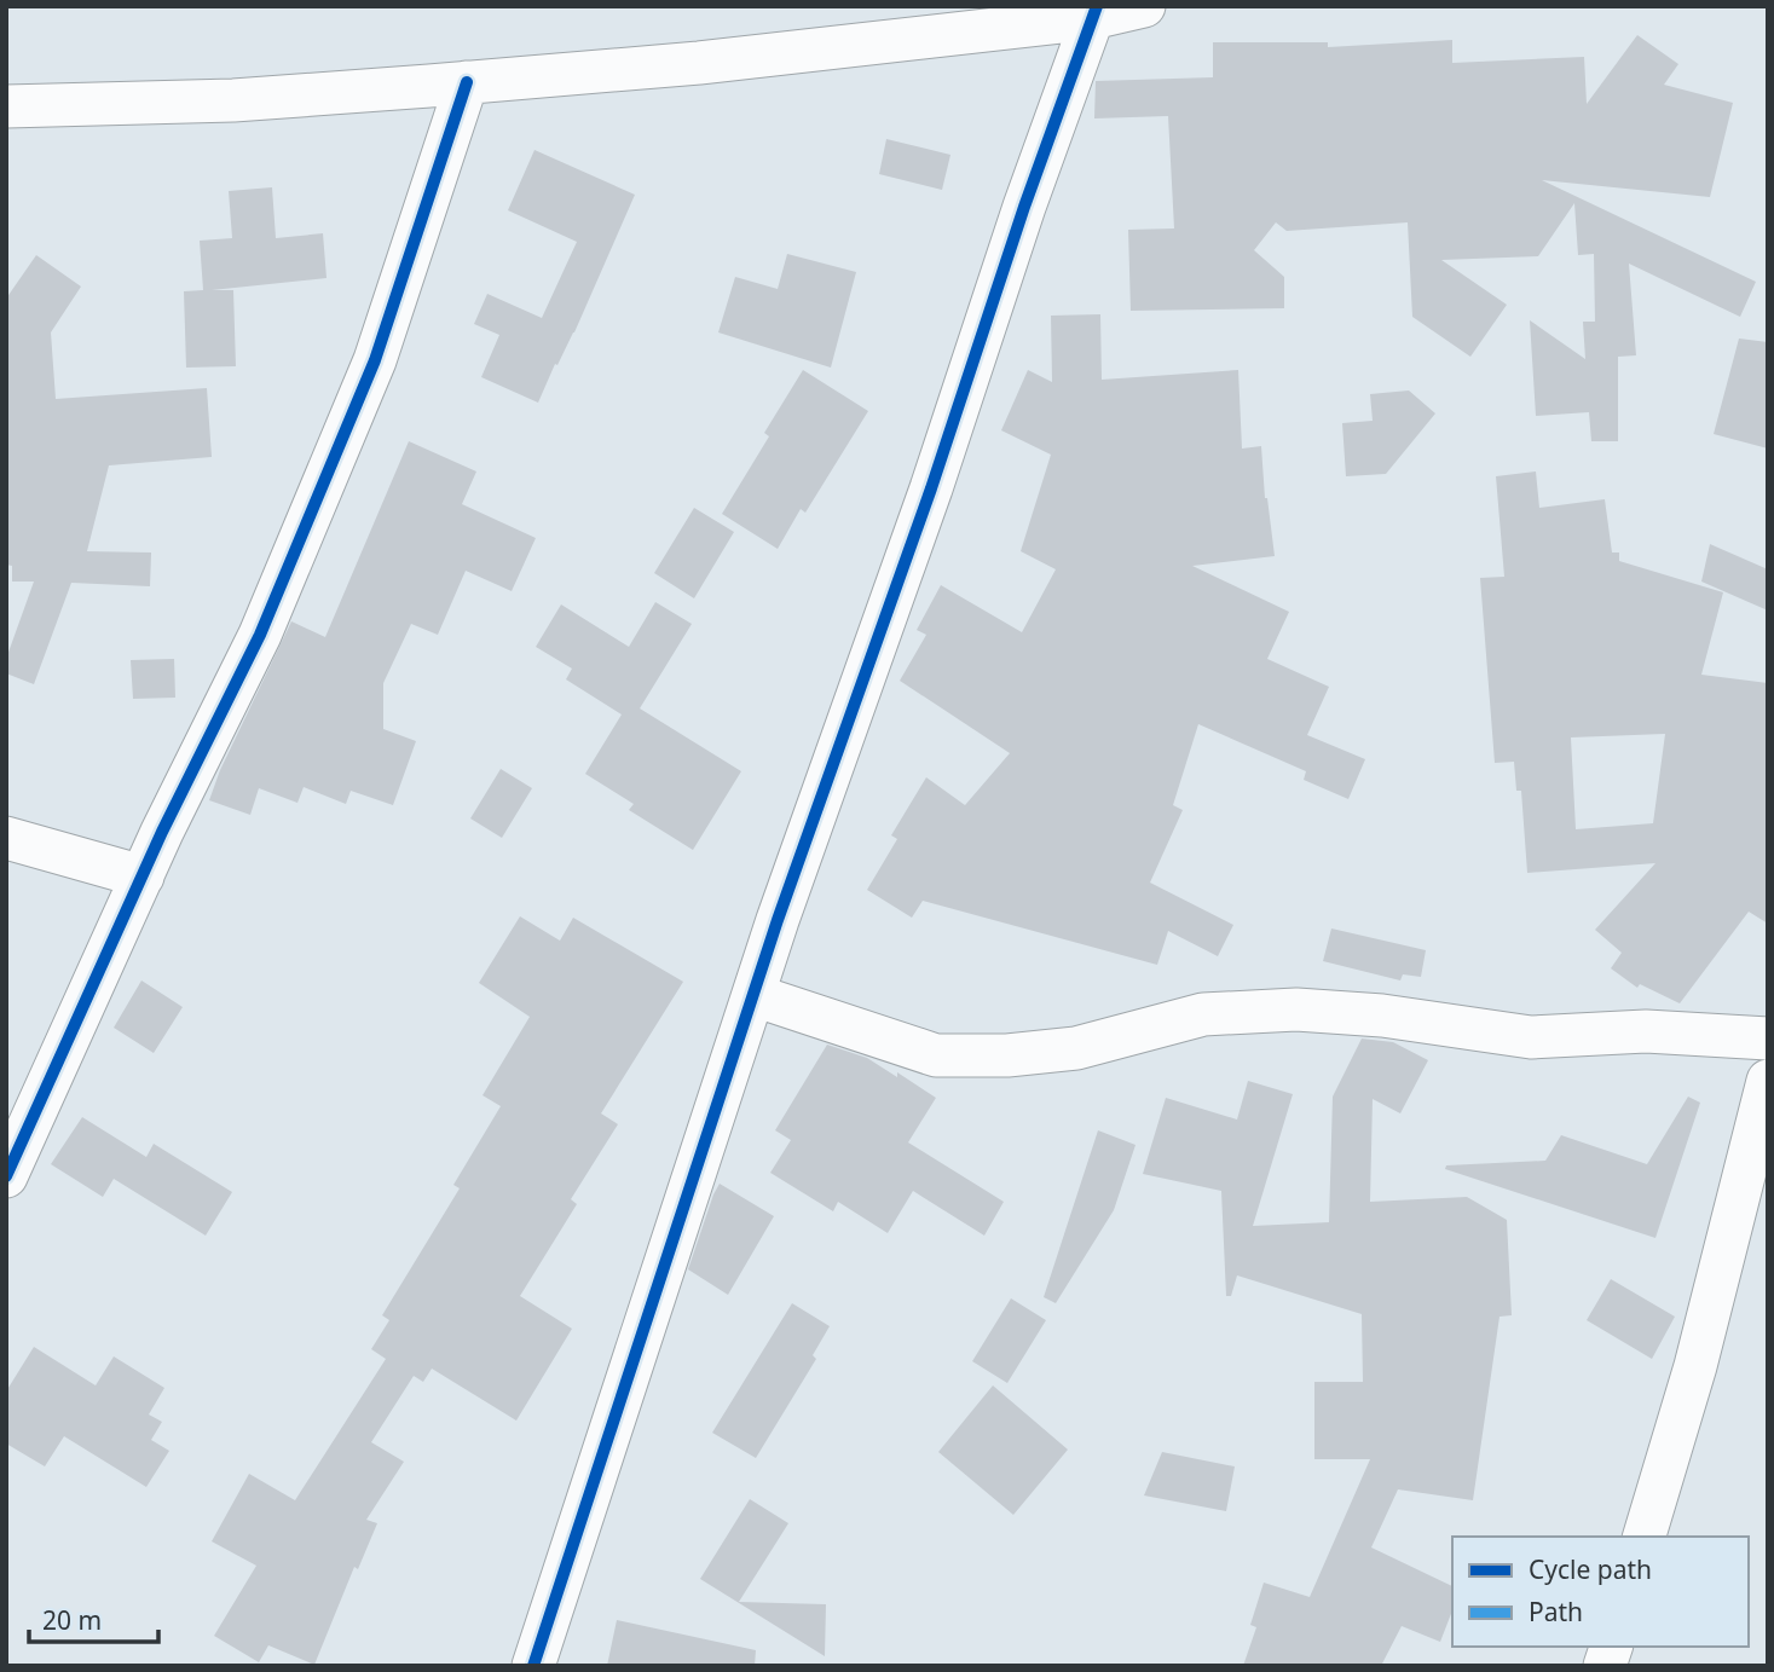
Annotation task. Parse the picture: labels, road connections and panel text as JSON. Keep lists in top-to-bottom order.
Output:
{
  "legend": ["Cycle path", "Path"],
  "scale_bar": "20 m"
}
